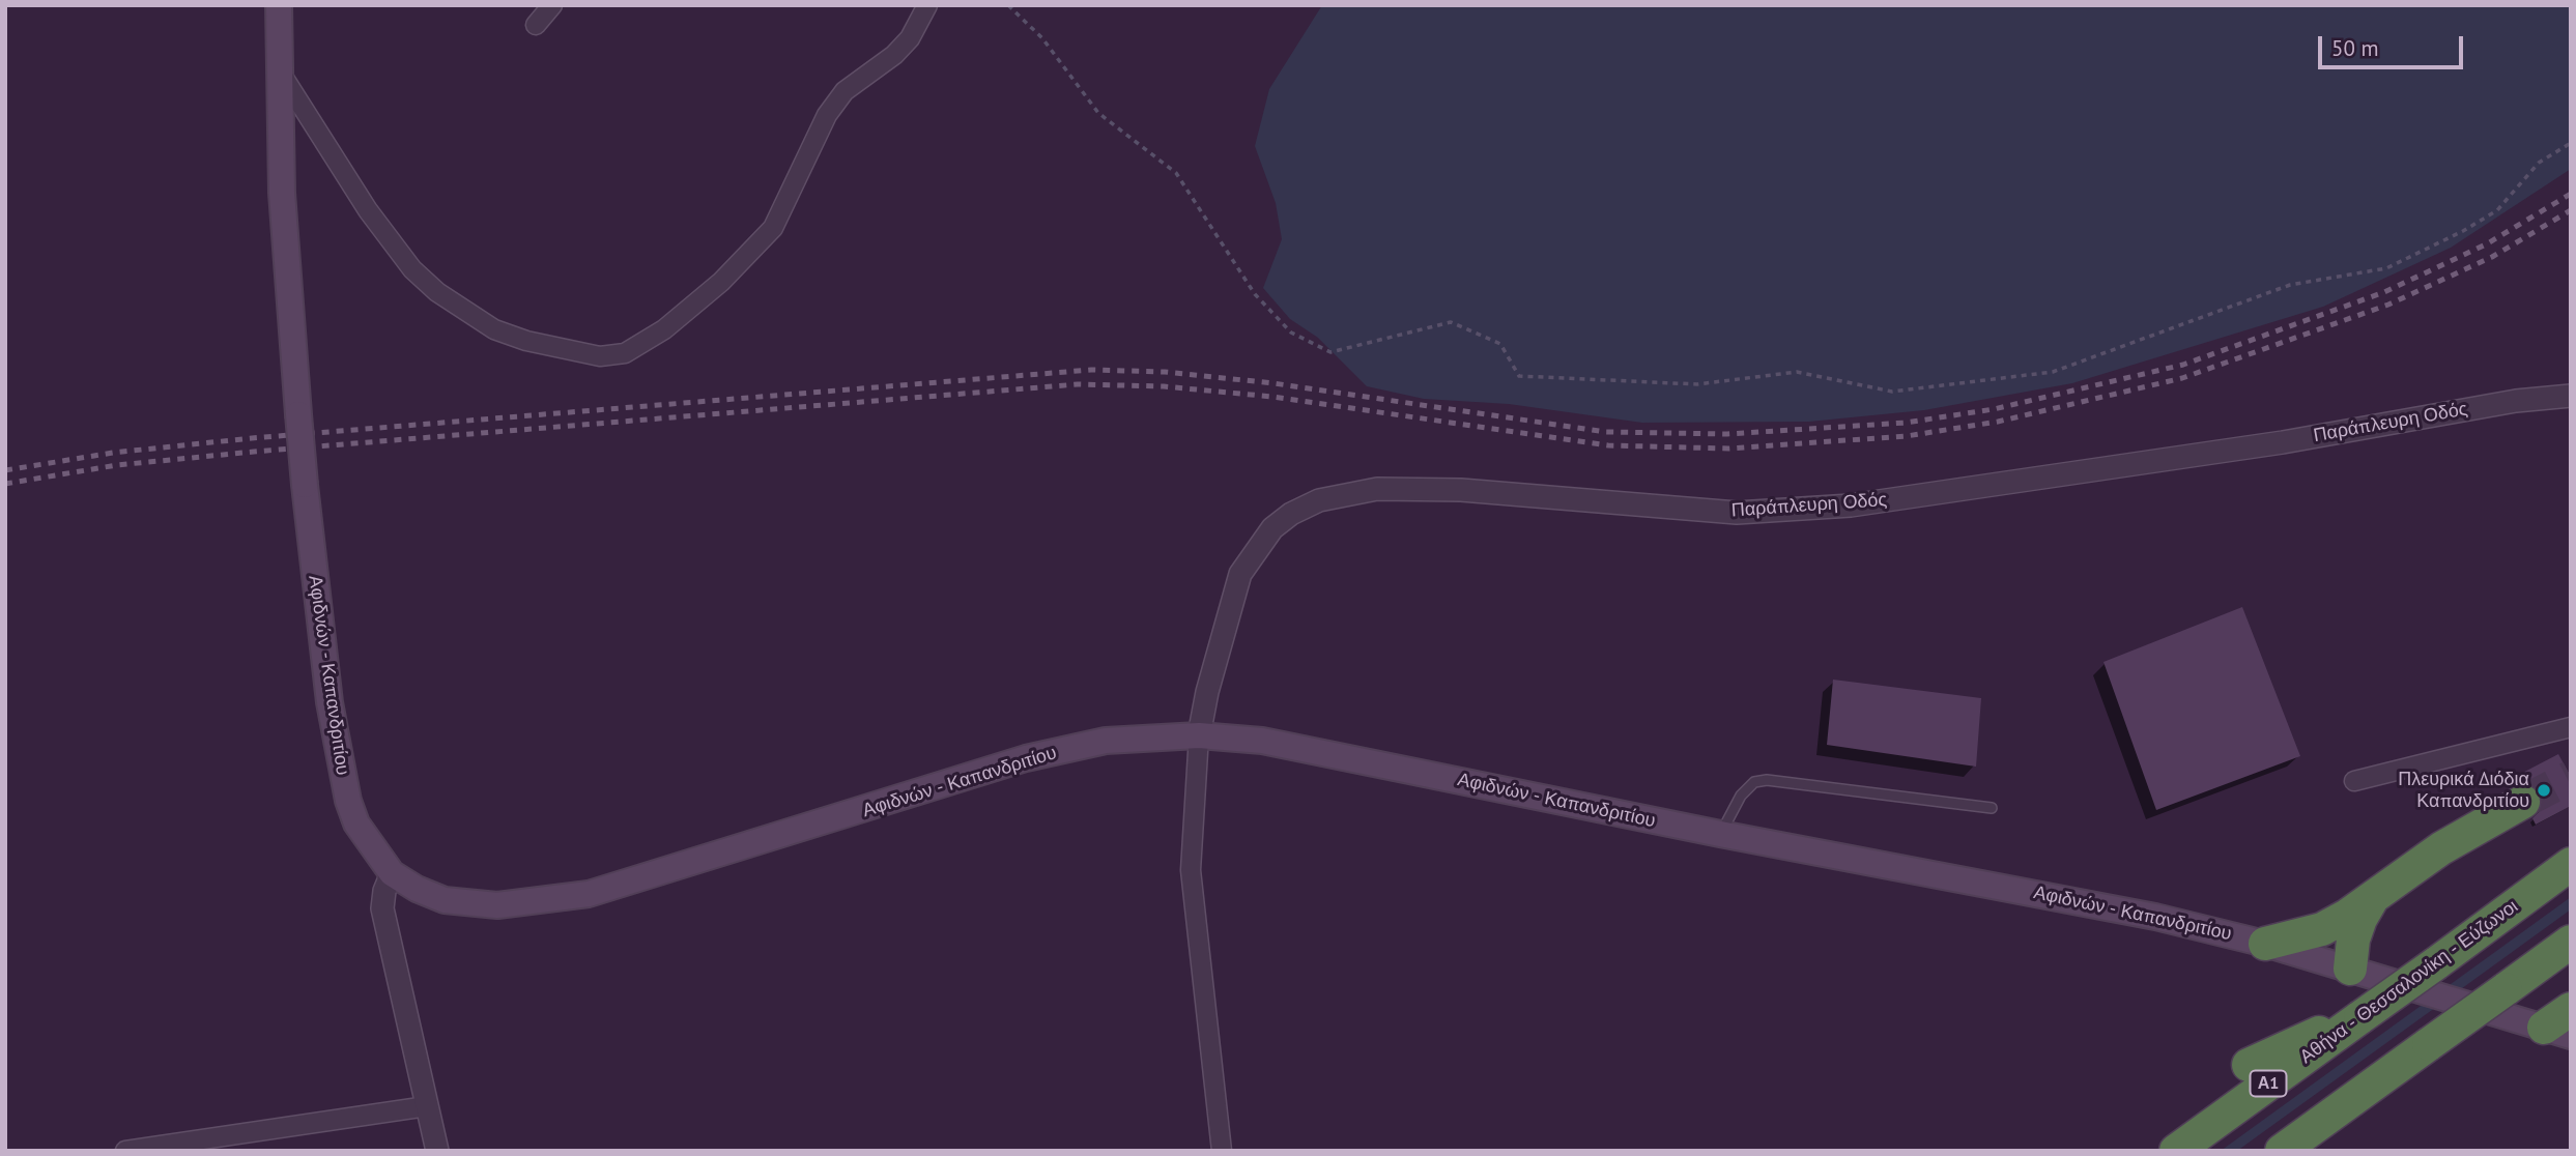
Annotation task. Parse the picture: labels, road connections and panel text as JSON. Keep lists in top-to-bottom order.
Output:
{
  "streets": {
    "highway": ["Αθήνα - Θεσσαλονίκη - Εύζωνοι", "Α1"],
    "main road": ["Αφιδνών - Καπανδριτίου"],
    "street": ["Παράπλευρη Οδός"]
  },
  "crossings": [
    ["Παράπλευρη Οδός", "Αφιδνών - Καπανδριτίου"]
  ],
  "places": ["Πλευρικά Διόδια Καπανδριτίου"],
  "scale_bar": "50 m"
}
